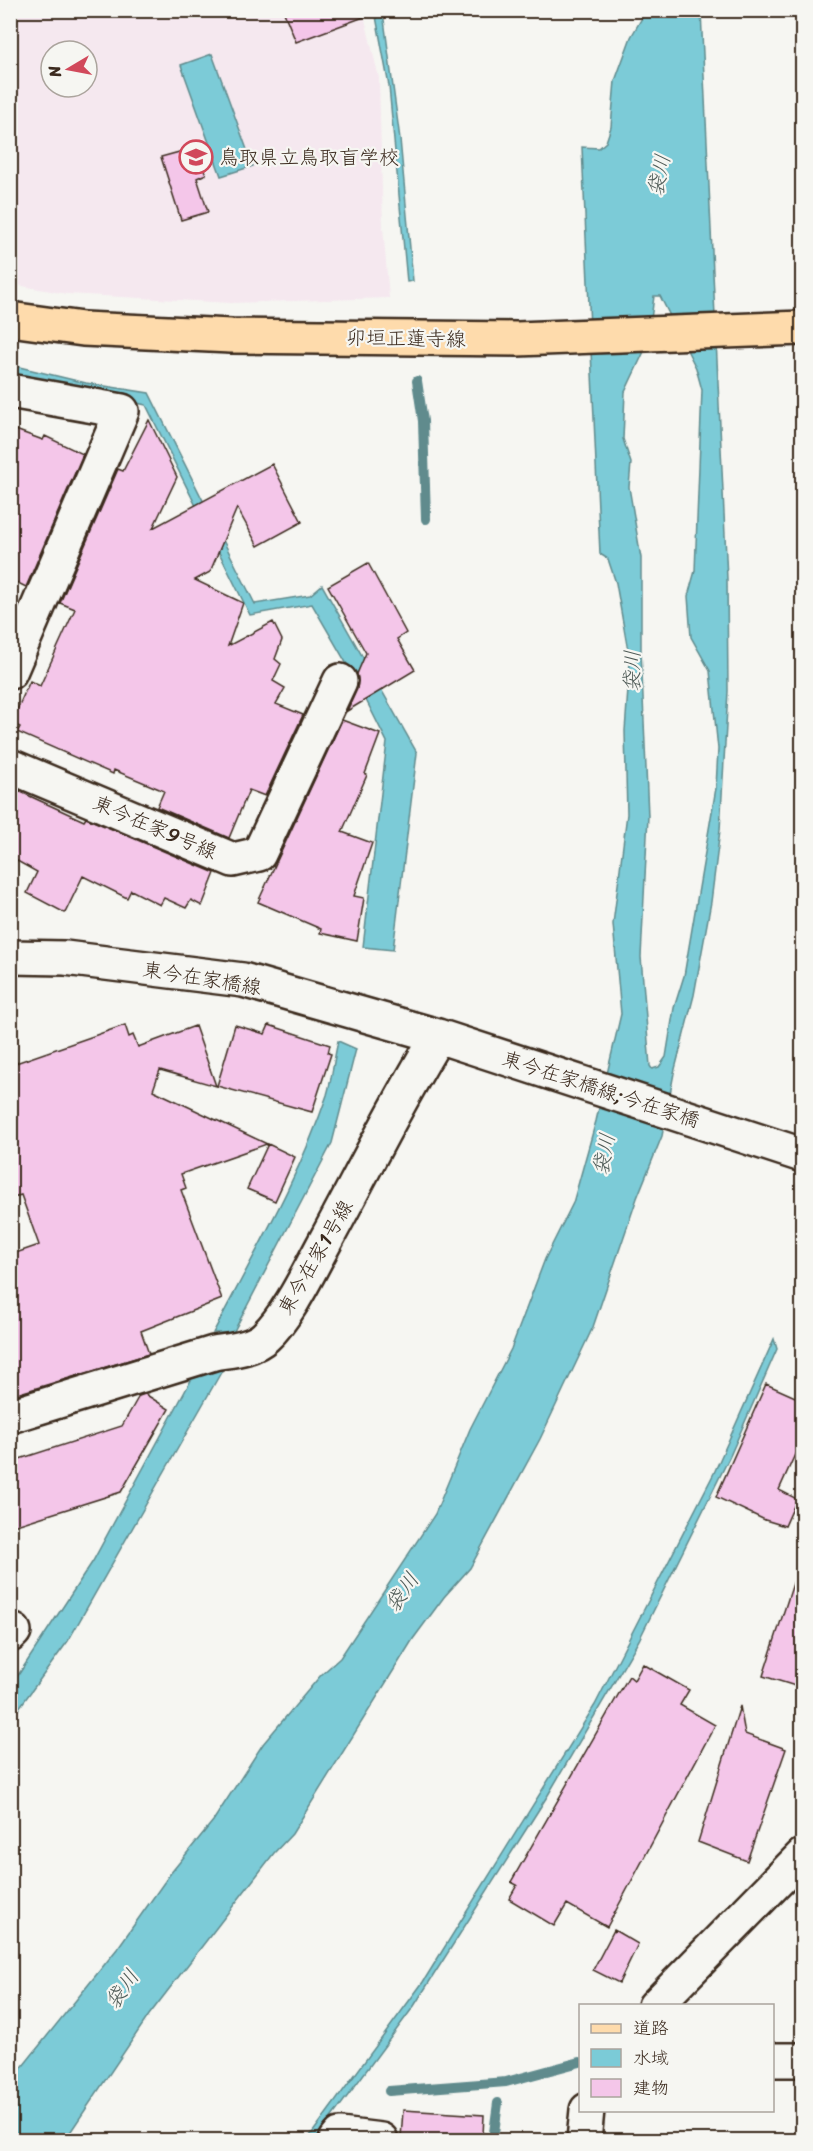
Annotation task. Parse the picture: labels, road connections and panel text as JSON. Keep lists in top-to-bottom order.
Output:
{
  "streets": {
    "main road": ["卯垣正蓮寺線"],
    "street": [
      "東今在家9号線",
      "東今在家橋線",
      "東今在家橋線;今在家橋",
      "東今在家1号線"
    ]
  },
  "crossings": [
    ["東今在家橋線", "東今在家橋線;今在家橋"],
    ["東今在家橋線", "東今在家1号線"],
    ["東今在家橋線;今在家橋", "東今在家1号線"]
  ],
  "water": ["袋川"],
  "places": {
    "school or university": ["鳥取県立鳥取盲学校"]
  },
  "legend": ["道路", "水域", "建物"],
  "north": "left"
}
